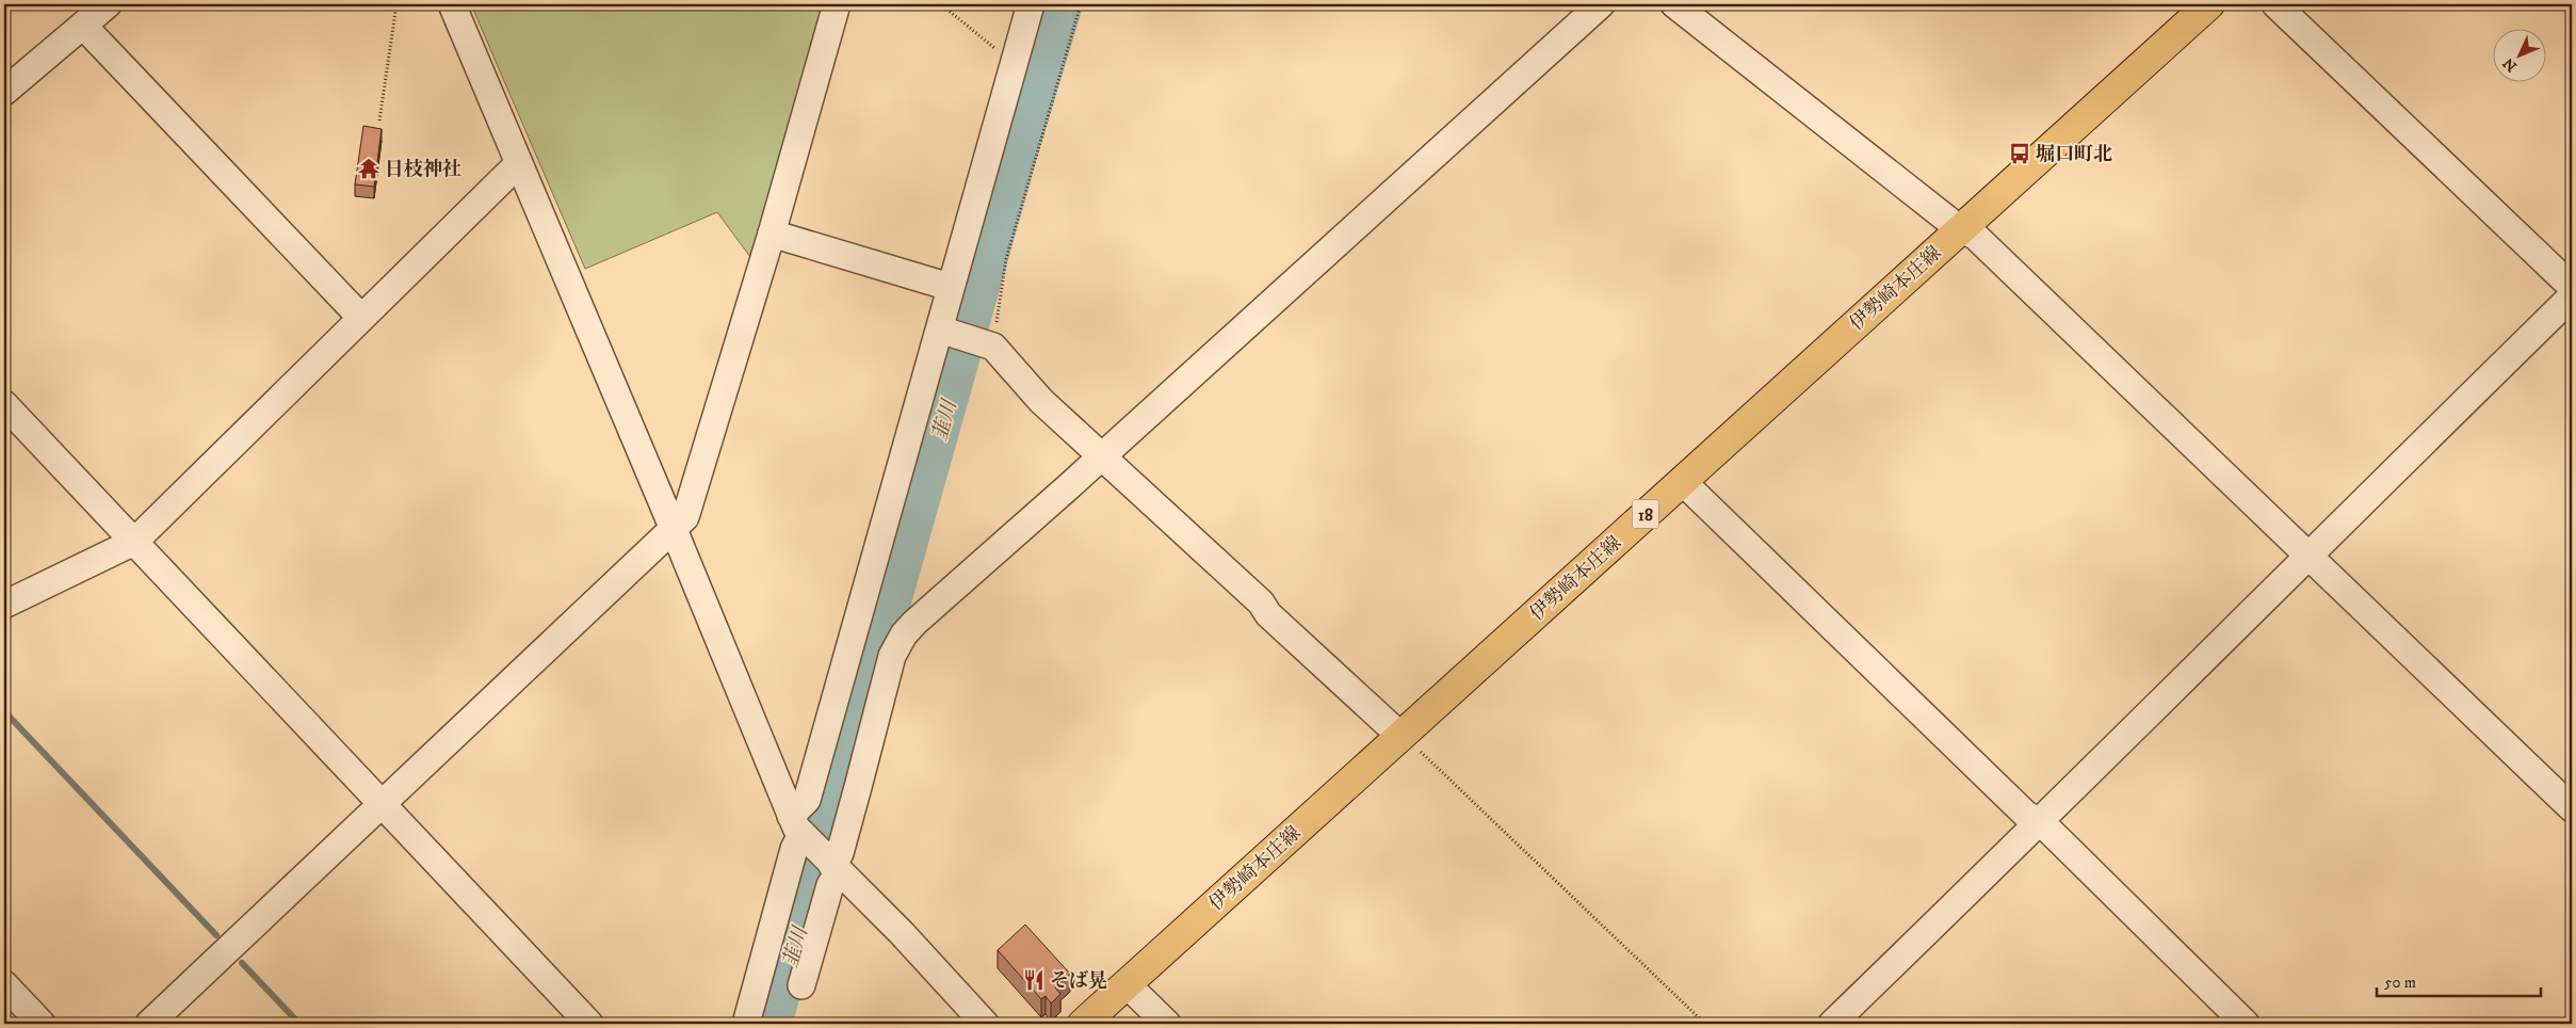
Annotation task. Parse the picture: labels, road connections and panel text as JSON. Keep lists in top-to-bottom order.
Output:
{
  "streets": {
    "main road": ["伊勢崎本庄線", "18"]
  },
  "water": ["韮川"],
  "places": {
    "bus stop": ["堀口町北"],
    "temple": ["日枝神社"],
    "restaurant": ["そば晃"]
  },
  "scale_bar": "50 m",
  "north": "bottom left"
}
